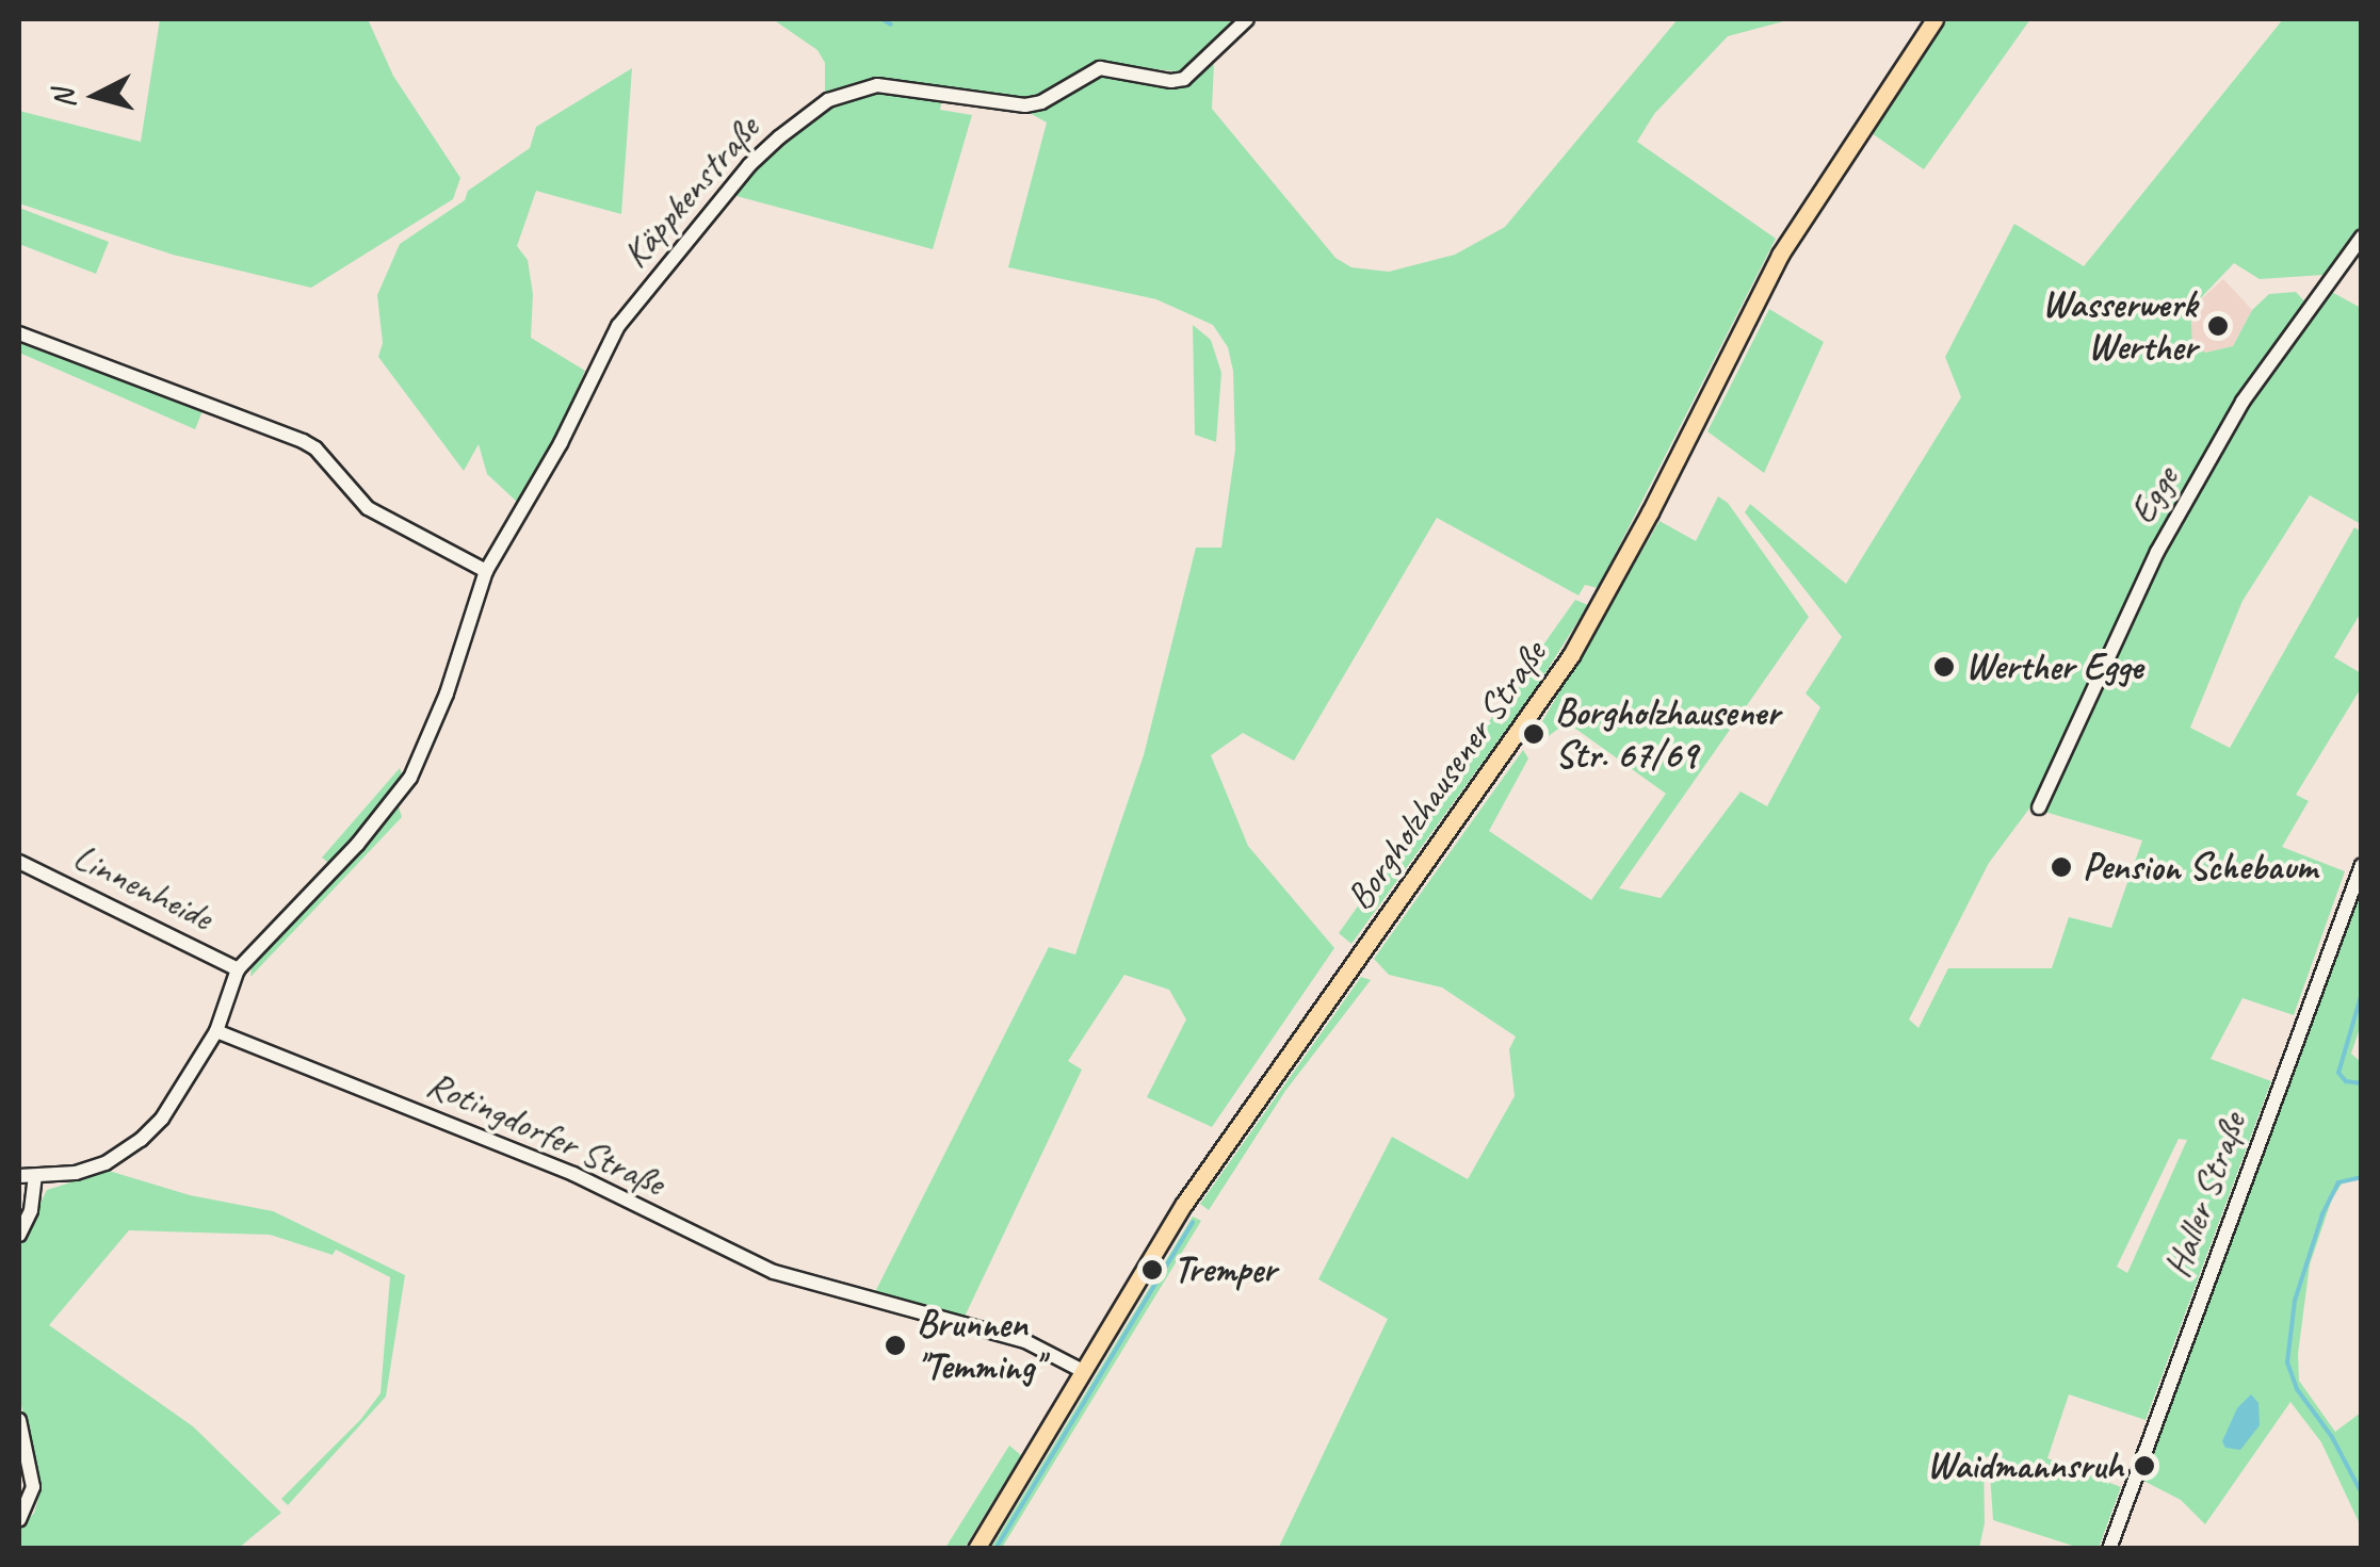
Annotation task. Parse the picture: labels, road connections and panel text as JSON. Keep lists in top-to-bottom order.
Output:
{
  "streets": {
    "main road": ["Borgholzhausener Straße"],
    "street": [
      "Käppkenstraße",
      "Egge",
      "Linnenheide",
      "Rotingdorfer Straße",
      "Haller Straße"
    ]
  },
  "crossings": [
    ["Käppkenstraße", "Linnenheide"],
    ["Käppkenstraße", "Rotingdorfer Straße"],
    ["Borgholzhausener Straße", "Rotingdorfer Straße"]
  ],
  "places": [
    "Wasserwerk Werther",
    "Werther Egge",
    "Borgholzhausener Str. 67/69",
    "Pension Schebaum",
    "Tremper",
    "Brunnen \"Temming\"",
    "Waidmannsruh"
  ],
  "north": "left"
}
